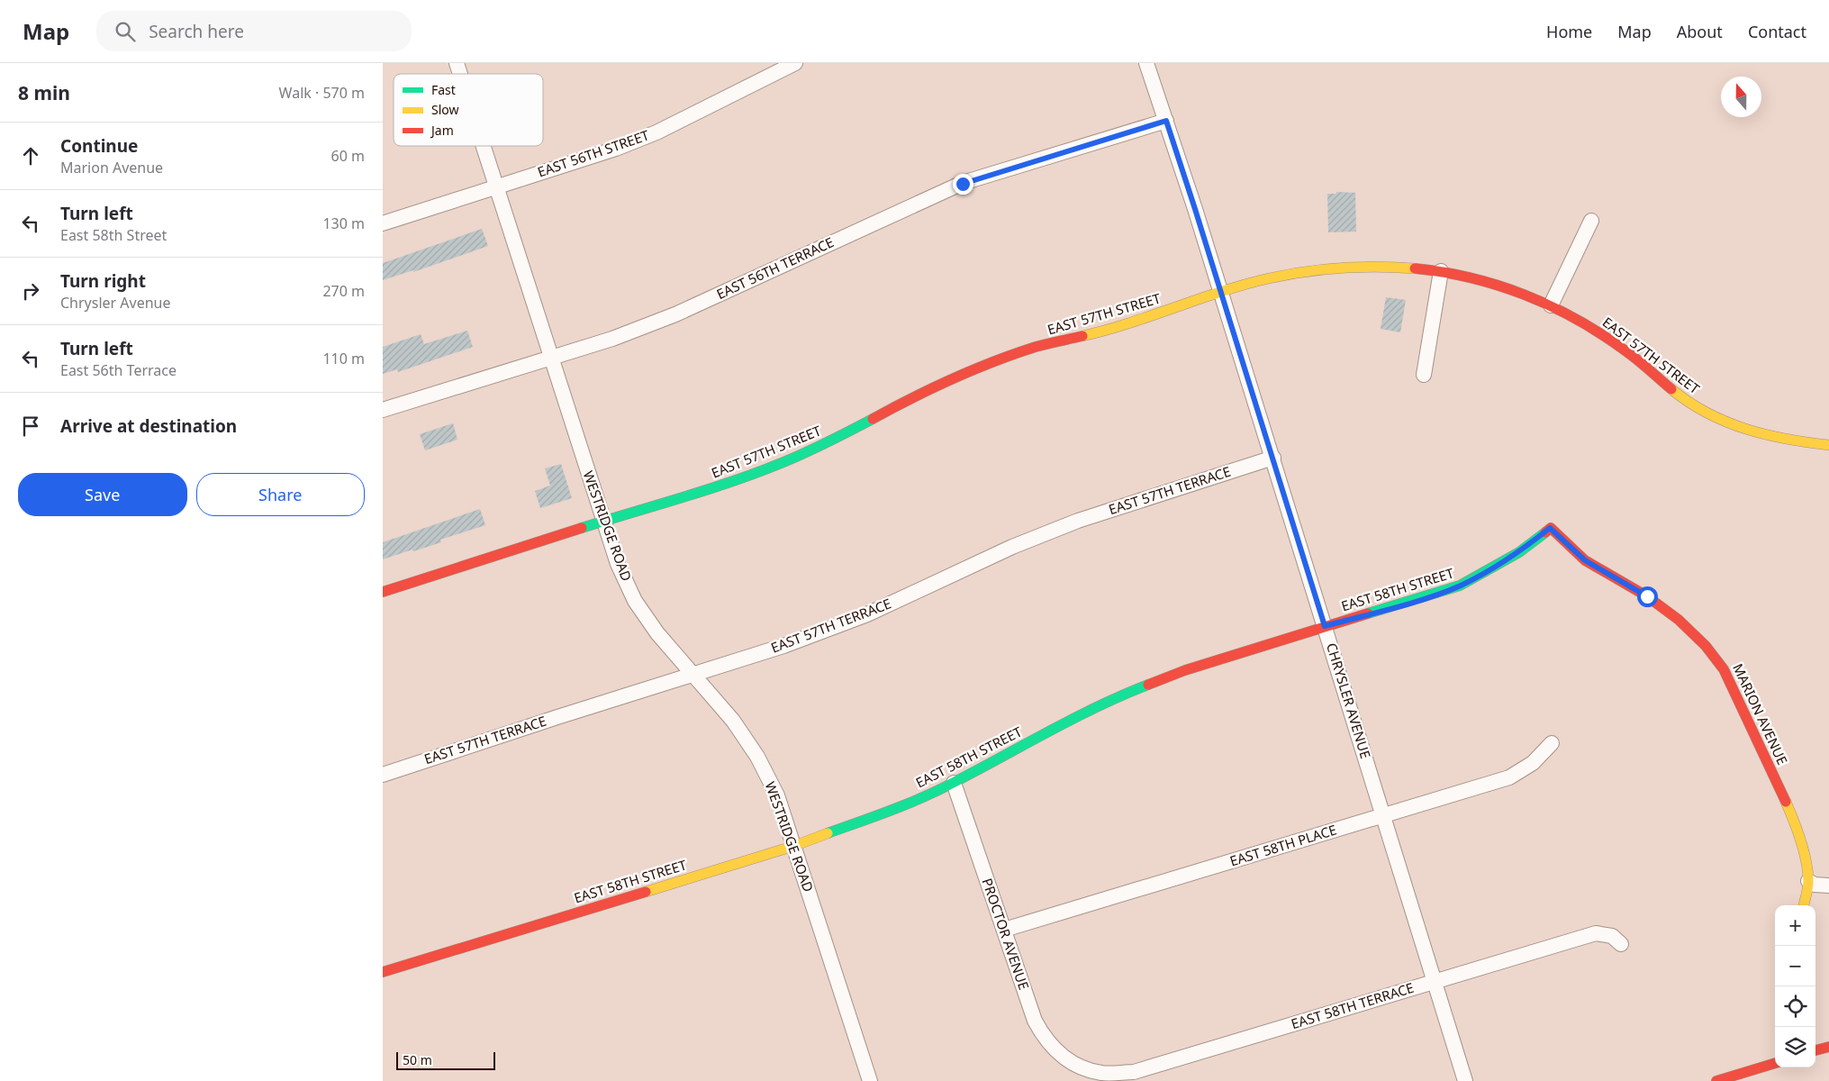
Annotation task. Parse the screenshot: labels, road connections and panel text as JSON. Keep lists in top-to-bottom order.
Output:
{
  "streets": {
    "street": [
      "EAST 56TH STREET",
      "EAST 56TH TERRACE",
      "EAST 57TH STREET",
      "EAST 57TH TERRACE",
      "WESTRIDGE ROAD",
      "EAST 58TH STREET",
      "CHRYSLER AVENUE",
      "MARION AVENUE",
      "EAST 58TH PLACE",
      "PROCTOR AVENUE",
      "EAST 58TH TERRACE"
    ]
  },
  "crossings": [
    ["EAST 56TH STREET", "WESTRIDGE ROAD"],
    ["EAST 56TH TERRACE", "WESTRIDGE ROAD"],
    ["EAST 56TH TERRACE", "CHRYSLER AVENUE"],
    ["EAST 57TH STREET", "WESTRIDGE ROAD"],
    ["EAST 57TH STREET", "CHRYSLER AVENUE"],
    ["EAST 57TH TERRACE", "WESTRIDGE ROAD"],
    ["EAST 57TH TERRACE", "CHRYSLER AVENUE"],
    ["WESTRIDGE ROAD", "EAST 58TH STREET"],
    ["EAST 58TH STREET", "CHRYSLER AVENUE"],
    ["EAST 58TH STREET", "MARION AVENUE"],
    ["EAST 58TH STREET", "PROCTOR AVENUE"],
    ["CHRYSLER AVENUE", "EAST 58TH PLACE"],
    ["CHRYSLER AVENUE", "EAST 58TH TERRACE"],
    ["EAST 58TH PLACE", "PROCTOR AVENUE"],
    ["PROCTOR AVENUE", "EAST 58TH TERRACE"]
  ],
  "legend": ["Fast", "Slow", "Jam"],
  "scale_bar": "50 m",
  "north": "top",
  "page": {
    "header": "Map",
    "search": "Search here",
    "nav": [
      "Home",
      "Map",
      "About",
      "Contact"
    ],
    "heading": ["8 min", "Walk · 570 m"],
    "list": [
      ["Continue", "Marion Avenue", "60 m"],
      ["Turn left", "East 58th Street", "130 m"],
      ["Turn right", "Chrysler Avenue", "270 m"],
      ["Turn left", "East 56th Terrace", "110 m"],
      "Arrive at destination"
    ],
    "buttons": ["Save", "Share"],
    "map_buttons": ["+", "−"],
    "scale": "50 m"
  }
}
